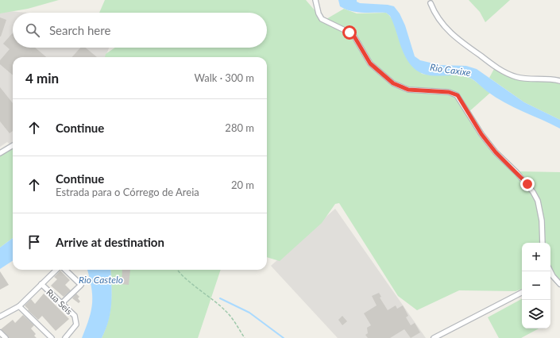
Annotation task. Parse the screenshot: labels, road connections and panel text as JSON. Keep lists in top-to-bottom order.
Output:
{
  "streets": {
    "street": ["Rua Seis"]
  },
  "water": ["Rio Caxixe", "Rio Castelo"],
  "page": {
    "search": "Search here",
    "heading": ["4 min", "Walk · 300 m"],
    "list": [
      ["Continue", "280 m"],
      ["Continue", "Estrada para o Córrego de Areia", "20 m"],
      "Arrive at destination"
    ],
    "map_buttons": ["+", "−"]
  }
}
